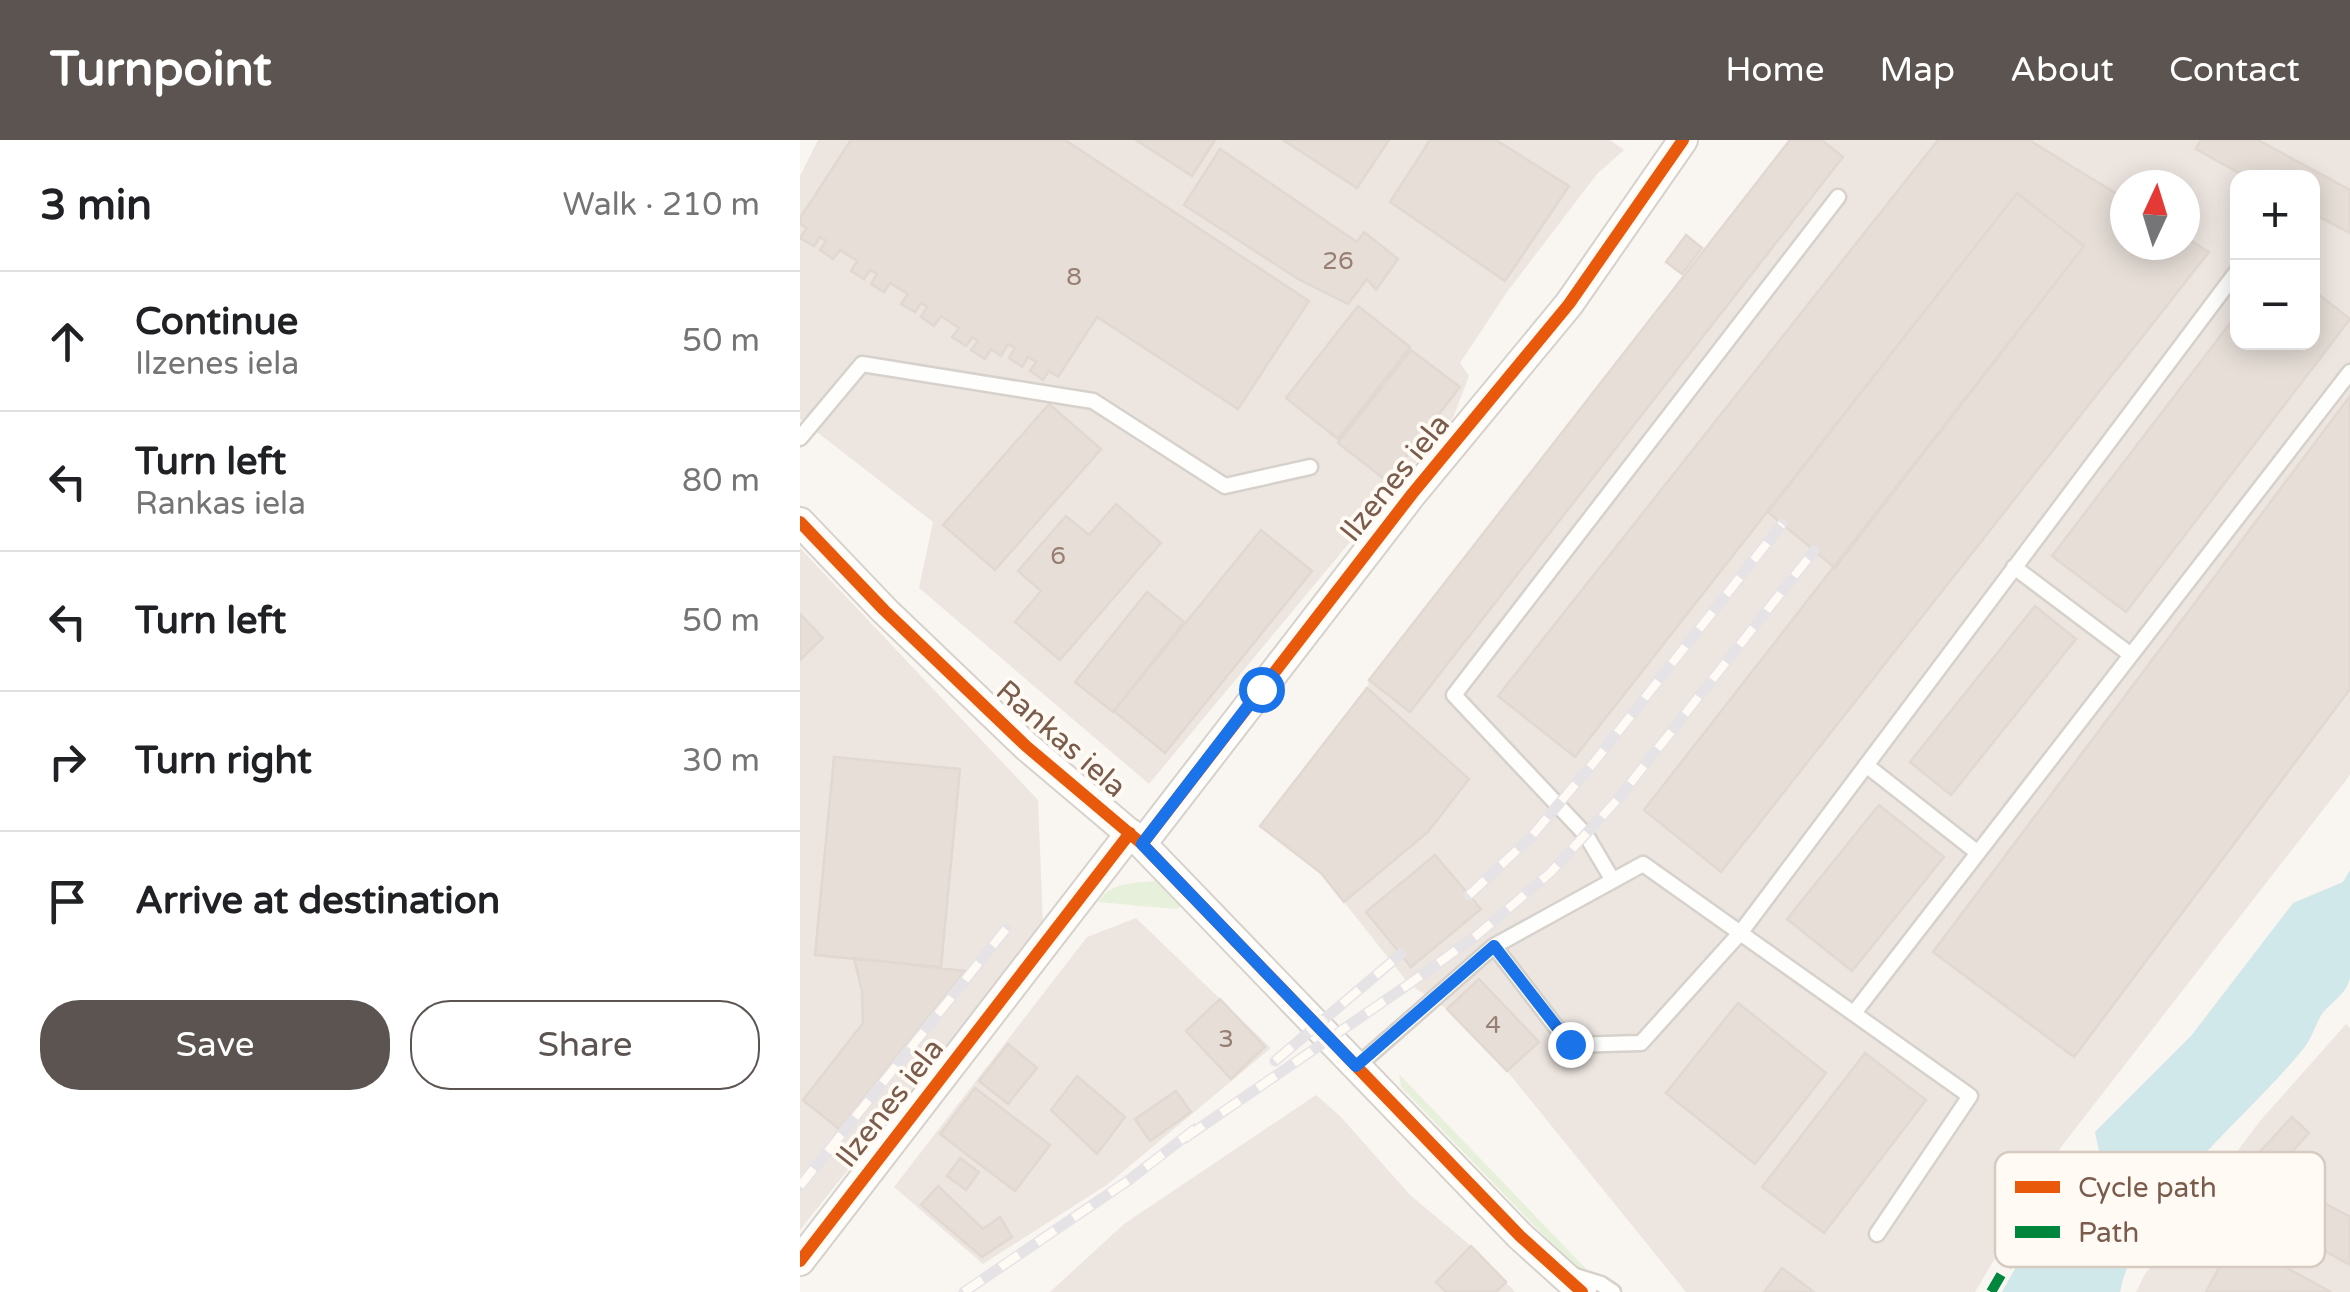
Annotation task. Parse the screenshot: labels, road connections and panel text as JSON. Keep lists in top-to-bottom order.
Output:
{
  "streets": {
    "street": ["Ilzenes iela", "Rankas iela"]
  },
  "crossings": [
    ["Ilzenes iela", "Rankas iela"]
  ],
  "house_numbers": [
    "26",
    "8",
    "6",
    "4",
    "3"
  ],
  "legend": ["Cycle path", "Path"],
  "north": "top",
  "page": {
    "header": "Turnpoint",
    "nav": [
      "Home",
      "Map",
      "About",
      "Contact"
    ],
    "heading": ["3 min", "Walk · 210 m"],
    "map_buttons": ["+", "−"],
    "list": [
      ["Continue", "Ilzenes iela", "50 m"],
      ["Turn left", "Rankas iela", "80 m"],
      ["Turn left", "50 m"],
      ["Turn right", "30 m"],
      "Arrive at destination"
    ],
    "buttons": ["Save", "Share"]
  }
}
